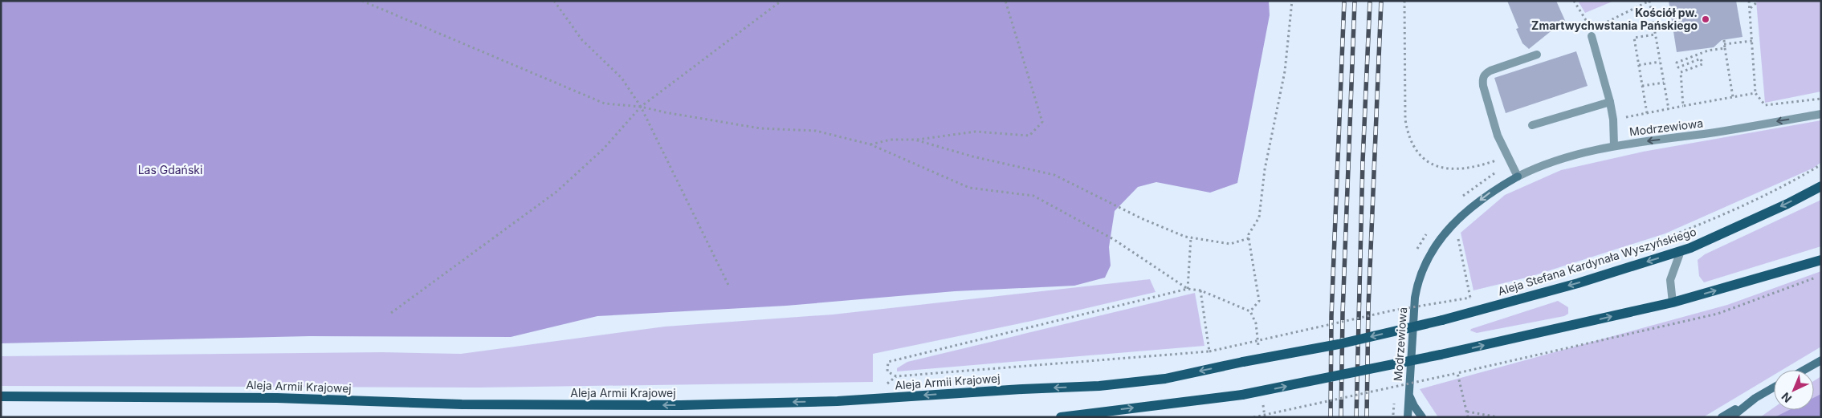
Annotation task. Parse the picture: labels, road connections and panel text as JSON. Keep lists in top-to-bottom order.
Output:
{
  "streets": {
    "main road": ["Aleja Stefana Kardynała Wyszyńskiego", "Aleja Armii Krajowej"],
    "street": ["Modrzewiowa"]
  },
  "crossings": [
    ["Aleja Stefana Kardynała Wyszyńskiego", "Aleja Armii Krajowej"]
  ],
  "one_way": ["Modrzewiowa", "Aleja Armii Krajowej"],
  "parks": ["Las Gdański"],
  "places": ["Kościół pw. Zmartwychwstania Pańskiego"],
  "north": "bottom left"
}
